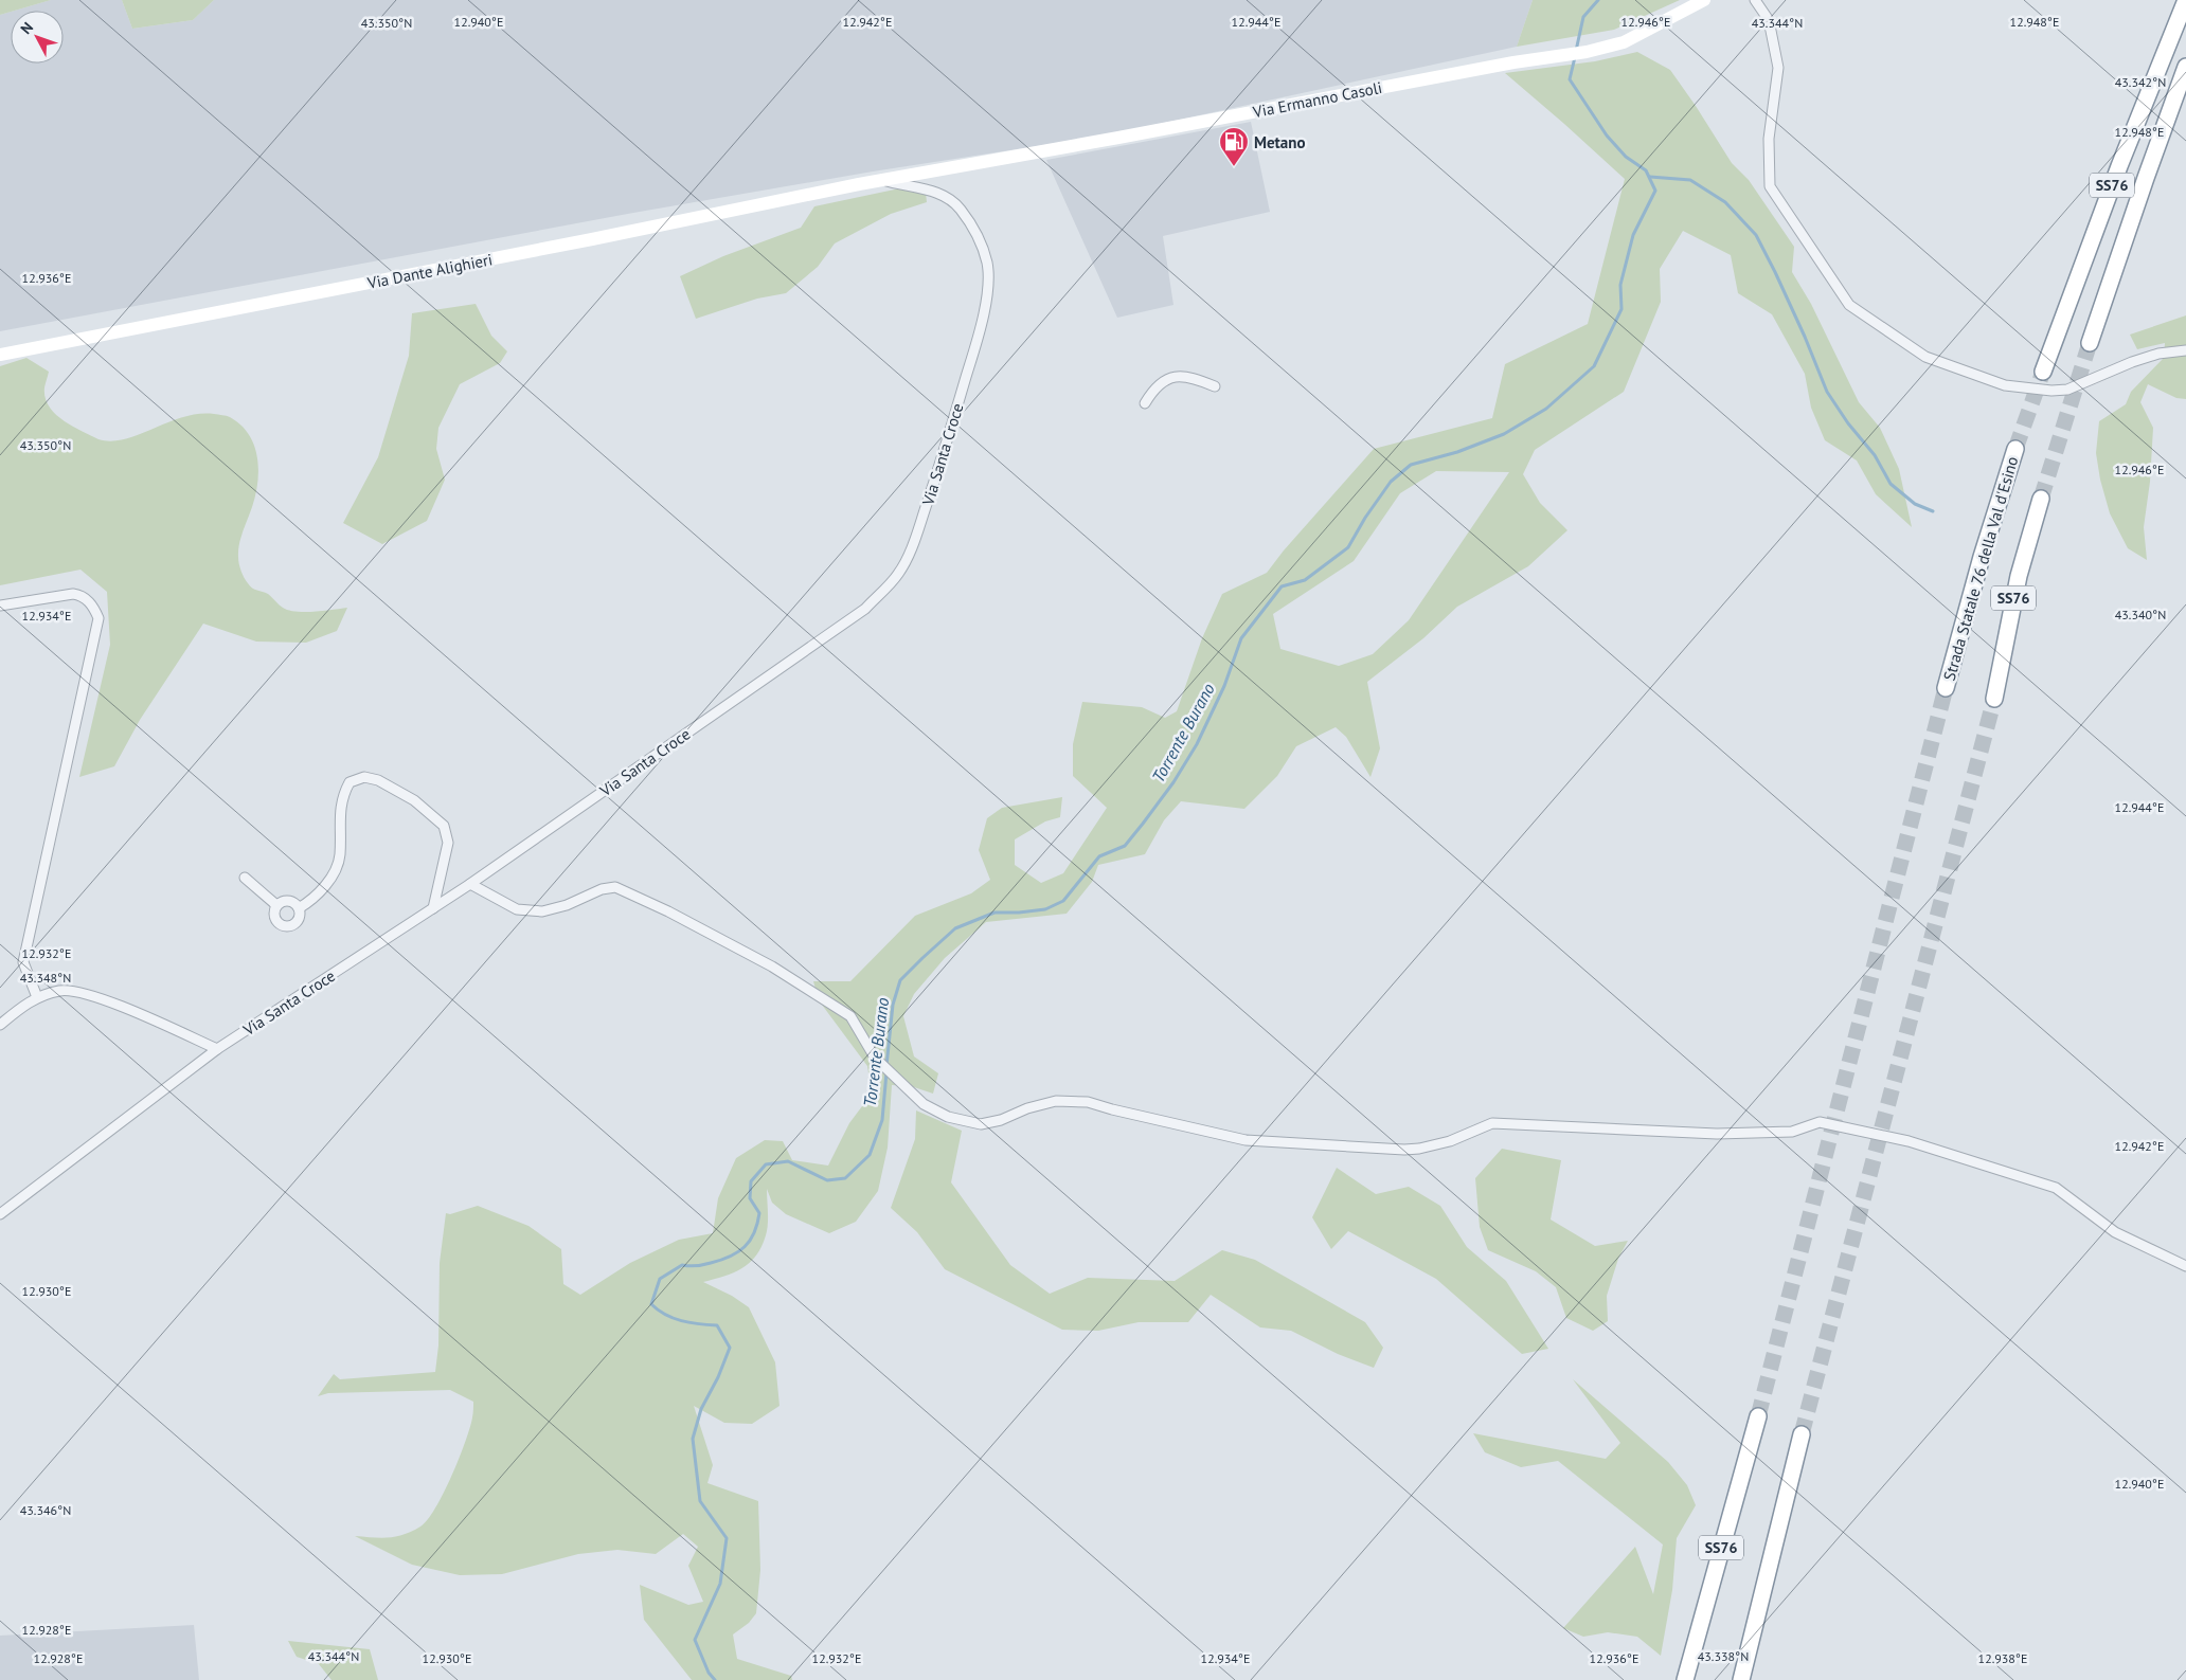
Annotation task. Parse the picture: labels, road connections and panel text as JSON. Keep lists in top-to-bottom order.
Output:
{
  "streets": {
    "highway": ["SS76", "Strada Statale 76 della Val d'Esino"],
    "main road": ["Via Ermanno Casoli", "Via Dante Alighieri"],
    "street": ["Via Santa Croce"]
  },
  "crossings": [
    ["Via Ermanno Casoli", "Via Dante Alighieri"],
    ["Via Ermanno Casoli", "Via Santa Croce"]
  ],
  "water": ["Torrente Burano"],
  "places": {
    "fuel station": ["Metano"]
  },
  "north": "top left",
  "coordinates": [
    "12.948°E",
    "12.940°E",
    "12.942°E",
    "12.944°E",
    "12.946°E",
    "43.350°N",
    "43.344°N",
    "43.342°N",
    "12.936°E",
    "43.340°N",
    "12.934°E",
    "12.932°E",
    "43.348°N",
    "12.930°E",
    "43.346°N",
    "12.928°E",
    "43.338°N",
    "12.938°E"
  ]
}
